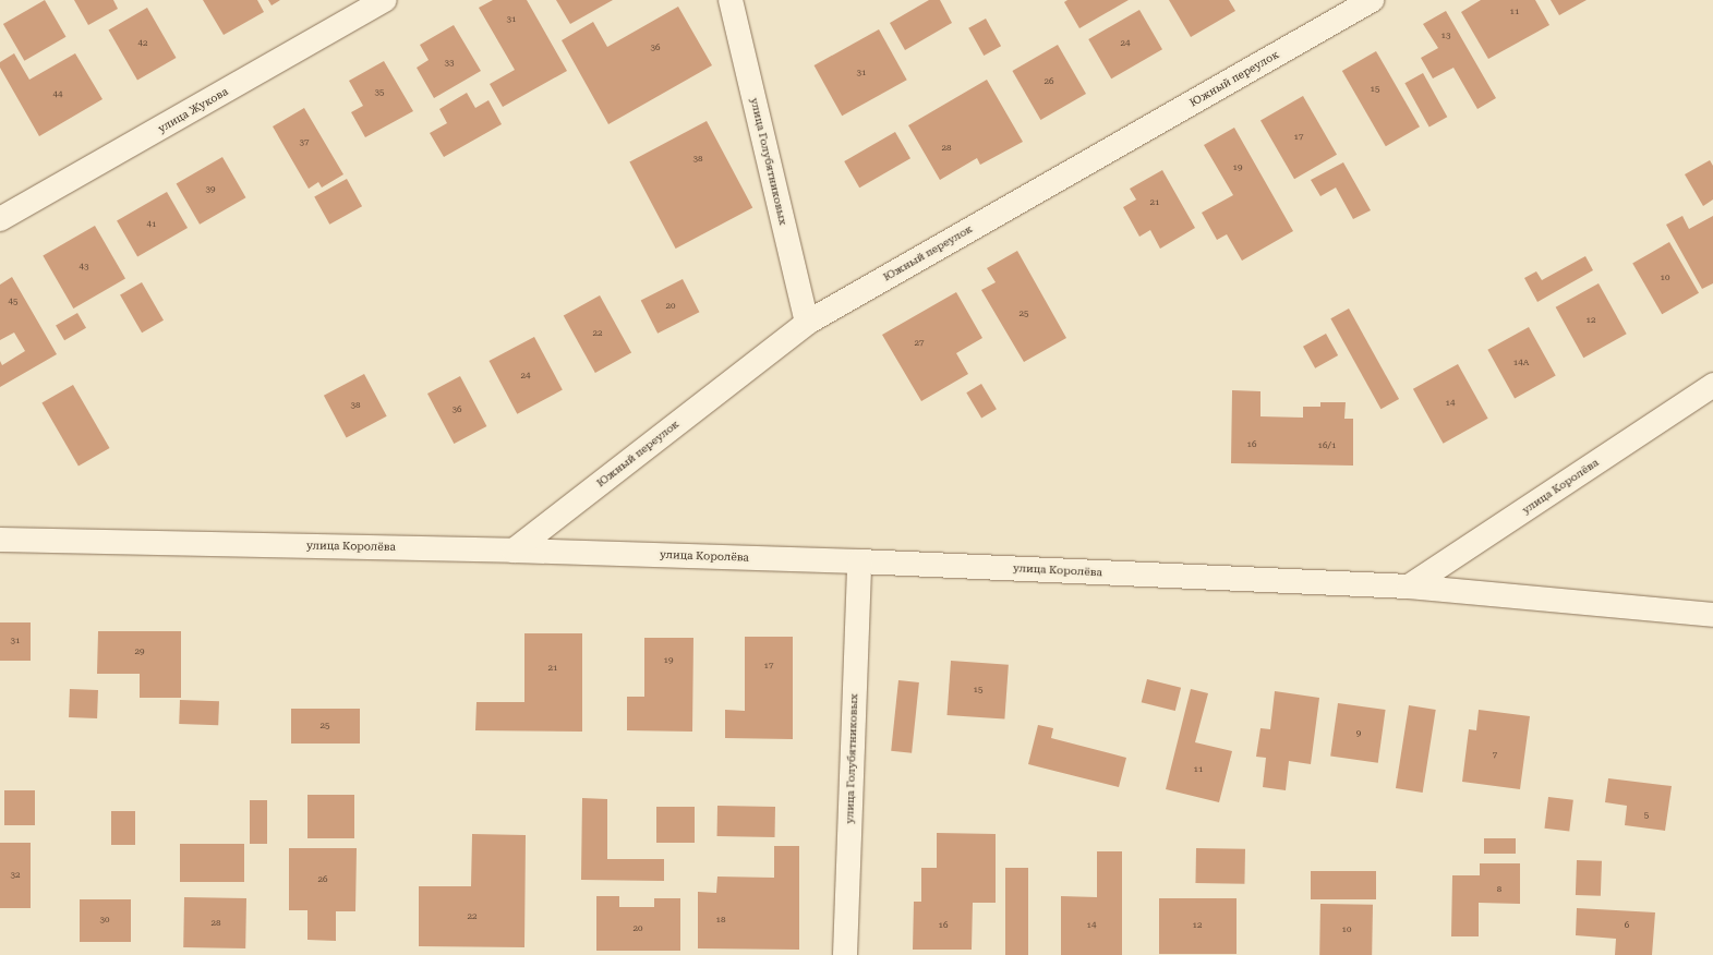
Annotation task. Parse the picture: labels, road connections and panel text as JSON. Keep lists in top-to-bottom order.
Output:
{
  "streets": {
    "street": [
      "Южный переулок",
      "улица Жукова",
      "улица Голубятниковых",
      "улица Королёва"
    ]
  },
  "crossings": [
    ["Южный переулок", "улица Голубятниковых"],
    ["Южный переулок", "улица Королёва"],
    ["улица Голубятниковых", "улица Королёва"]
  ],
  "house_numbers": [
    "11",
    "31",
    "13",
    "42",
    "24",
    "36",
    "33",
    "31",
    "26",
    "15",
    "35",
    "44",
    "17",
    "37",
    "28",
    "38",
    "19",
    "39",
    "21",
    "41",
    "43",
    "10",
    "45",
    "20",
    "25",
    "12",
    "22",
    "27",
    "14А",
    "24",
    "14",
    "38",
    "36",
    "16",
    "16/1",
    "31",
    "29",
    "19",
    "17",
    "21",
    "15",
    "25",
    "9",
    "7",
    "11",
    "5",
    "32",
    "26",
    "8",
    "22",
    "30",
    "18",
    "28",
    "16",
    "14",
    "12",
    "6",
    "20",
    "10"
  ]
}
